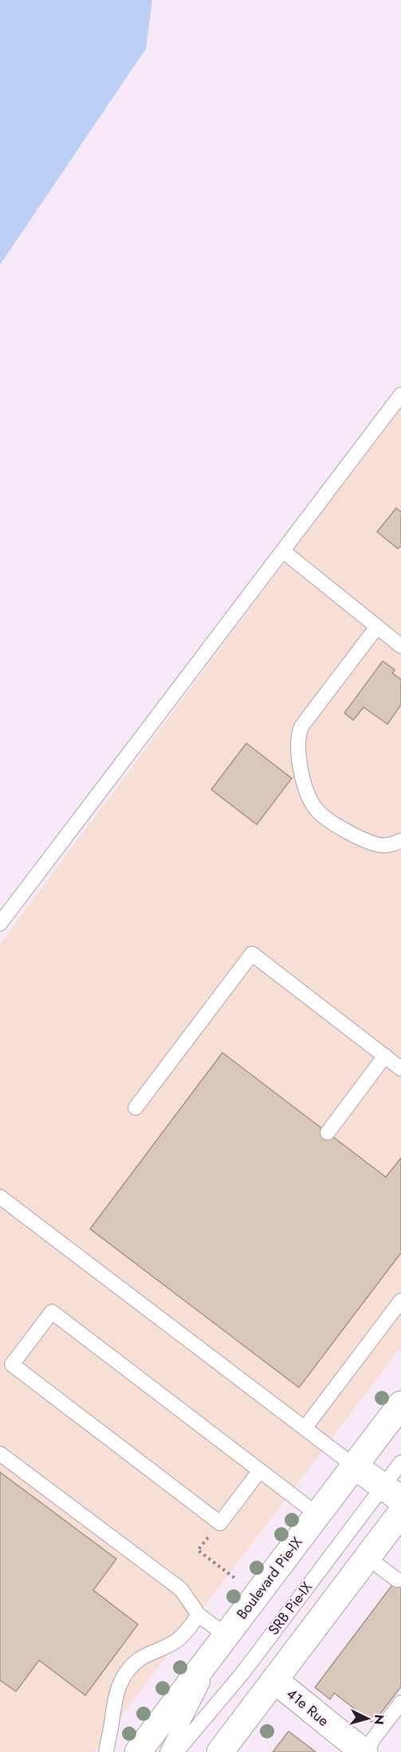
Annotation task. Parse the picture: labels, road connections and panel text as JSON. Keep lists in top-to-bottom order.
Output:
{
  "streets": {
    "main road": ["Boulevard Pie-IX", "41e Rue"],
    "lane": ["SRB Pie-IX"]
  },
  "north": "right"
}
